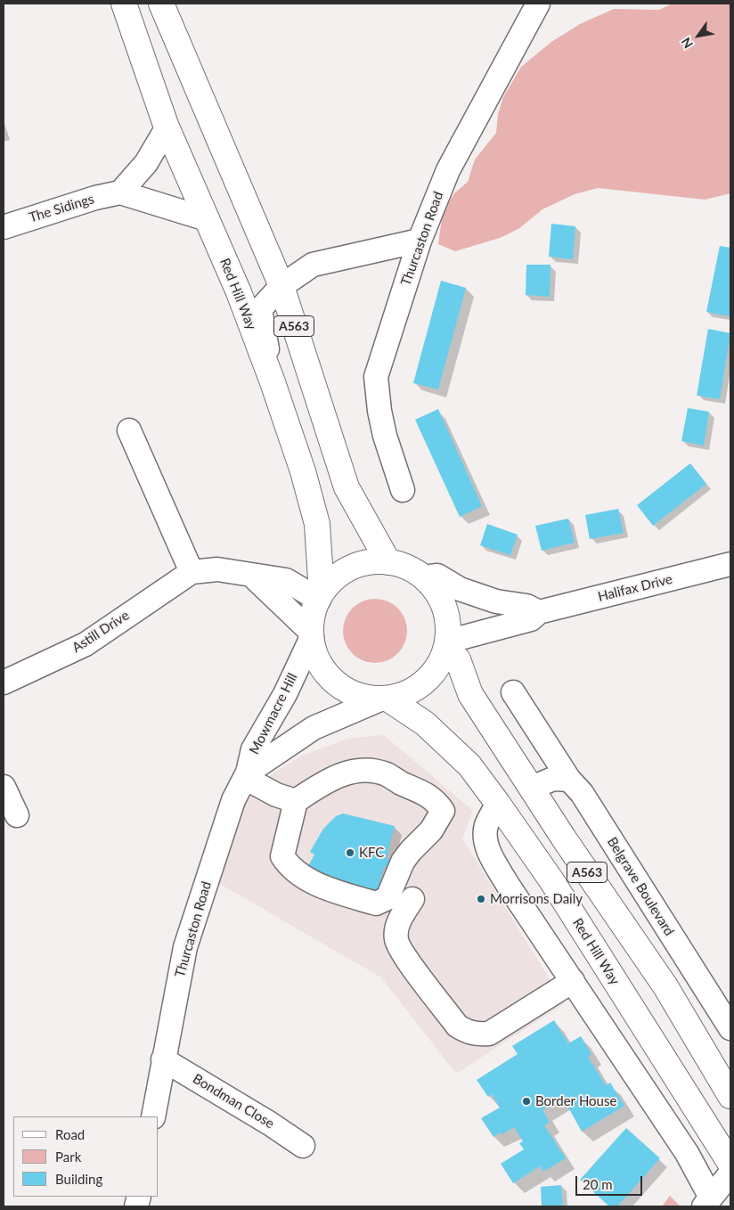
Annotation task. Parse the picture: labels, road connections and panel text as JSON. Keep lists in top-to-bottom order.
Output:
{
  "streets": {
    "highway": ["Red Hill Way", "A563"],
    "street": [
      "The Sidings",
      "Thurcaston Road",
      "Halifax Drive",
      "Astill Drive",
      "Mowmacre Hill",
      "Belgrave Boulevard",
      "Bondman Close"
    ]
  },
  "crossings": [
    ["The Sidings", "Red Hill Way"],
    ["Thurcaston Road", "Mowmacre Hill"],
    ["Thurcaston Road", "Bondman Close"],
    ["Red Hill Way", "A563"],
    ["Red Hill Way", "Halifax Drive"],
    ["Red Hill Way", "Mowmacre Hill"],
    ["A563", "Halifax Drive"],
    ["A563", "Mowmacre Hill"],
    ["Halifax Drive", "Mowmacre Hill"]
  ],
  "places": ["KFC", "Morrisons Daily", "Border House"],
  "legend": ["Road", "Park", "Building"],
  "scale_bar": "20 m",
  "north": "bottom left"
}
